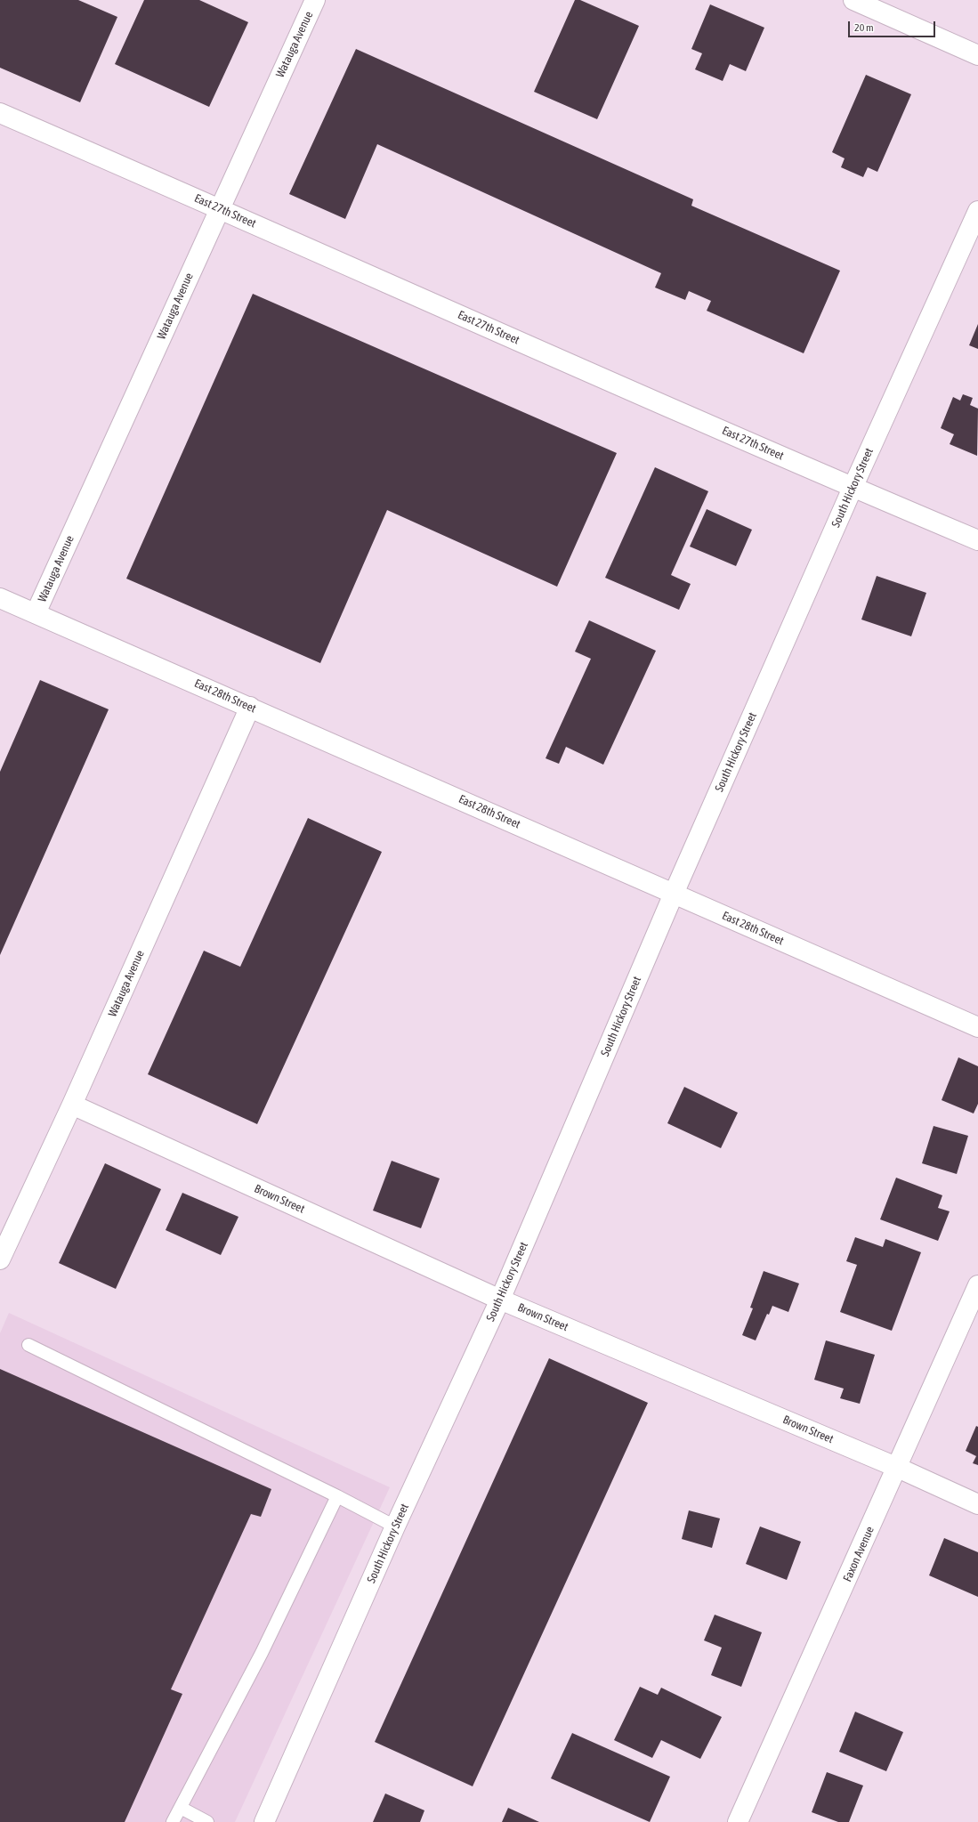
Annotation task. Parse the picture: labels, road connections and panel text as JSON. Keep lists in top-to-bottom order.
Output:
{
  "streets": {
    "street": [
      "Watauga Avenue",
      "East 27th Street",
      "South Hickory Street",
      "East 28th Street",
      "Brown Street",
      "Faxon Avenue"
    ]
  },
  "crossings": [
    ["Watauga Avenue", "East 27th Street"],
    ["Watauga Avenue", "East 28th Street"],
    ["Watauga Avenue", "Brown Street"],
    ["East 27th Street", "South Hickory Street"],
    ["South Hickory Street", "East 28th Street"],
    ["South Hickory Street", "Brown Street"],
    ["Brown Street", "Faxon Avenue"]
  ],
  "scale_bar": "20 m"
}
